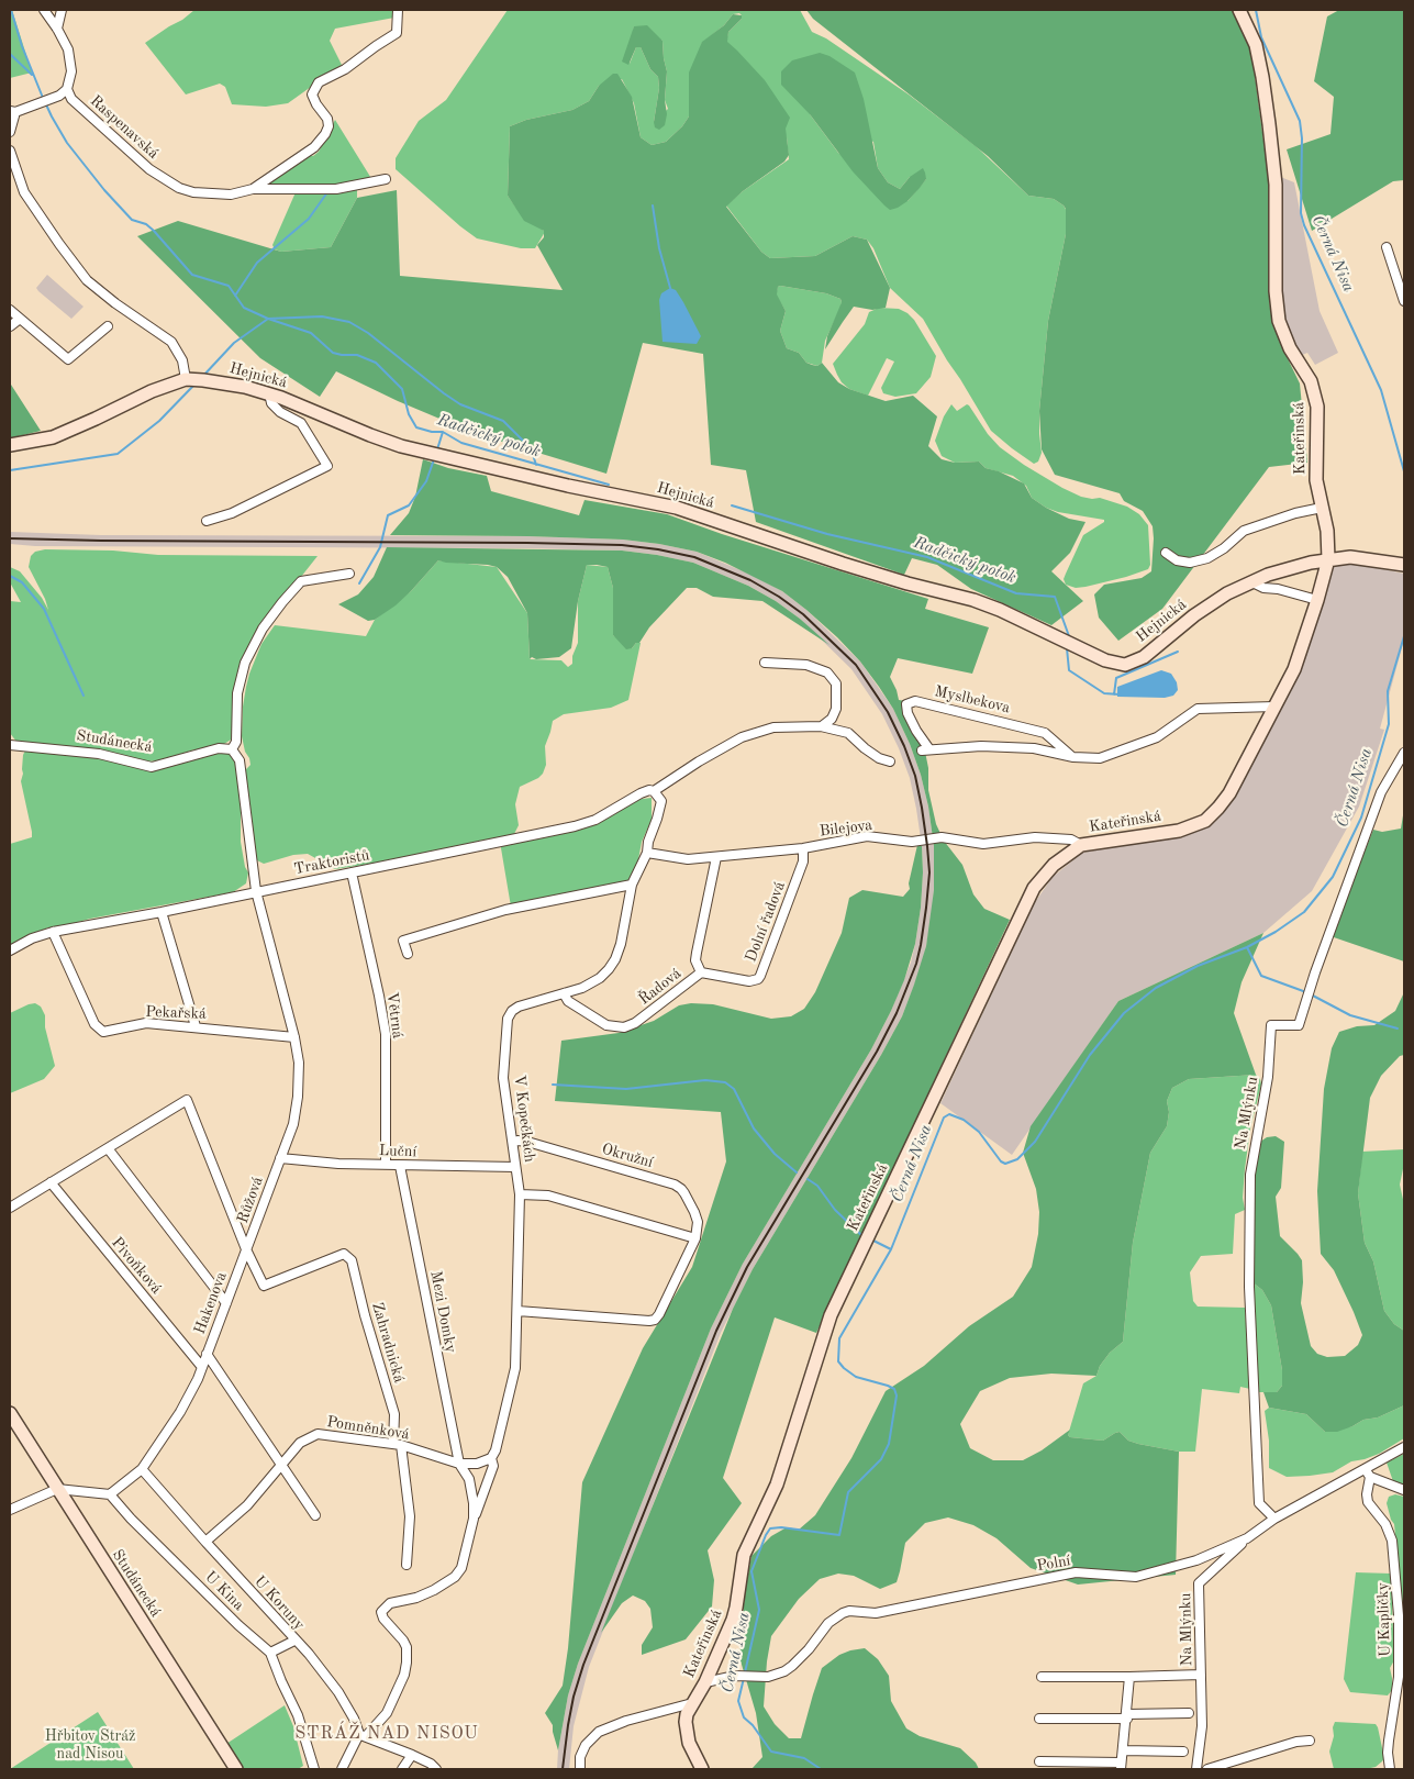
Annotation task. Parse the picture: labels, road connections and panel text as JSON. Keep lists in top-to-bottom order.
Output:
{
  "streets": {
    "street": [
      "Raspenavská",
      "Hejnická",
      "Kateřinská",
      "Myslbekova",
      "Studánecká",
      "Bilejova",
      "Traktoristů",
      "Dolní řadová",
      "Řadová",
      "Pekařská",
      "Větrná",
      "Na Mlýnku",
      "V Kopečkách",
      "Luční",
      "Okružní",
      "Růžová",
      "Pivoňková",
      "Hakenova",
      "Mezi Domky",
      "Zahradnická",
      "Pomněnková",
      "Polní",
      "U Kina",
      "U Koruny",
      "U Kapličky"
    ]
  },
  "crossings": [
    ["Hejnická", "Kateřinská"],
    ["Kateřinská", "Myslbekova"],
    ["Kateřinská", "Bilejova"],
    ["Kateřinská", "Polní"],
    ["Bilejova", "Dolní řadová"],
    ["Bilejova", "Řadová"],
    ["Bilejova", "V Kopečkách"],
    ["Traktoristů", "Pekařská"],
    ["Traktoristů", "Větrná"],
    ["Traktoristů", "V Kopečkách"],
    ["Dolní řadová", "Řadová"],
    ["Řadová", "V Kopečkách"],
    ["Pekařská", "Růžová"],
    ["Větrná", "Luční"],
    ["Na Mlýnku", "Polní"],
    ["V Kopečkách", "Luční"],
    ["V Kopečkách", "Okružní"],
    ["V Kopečkách", "Mezi Domky"],
    ["V Kopečkách", "Pomněnková"],
    ["V Kopečkách", "U Koruny"],
    ["Luční", "Růžová"],
    ["Luční", "Mezi Domky"],
    ["Růžová", "Hakenova"],
    ["Růžová", "Zahradnická"],
    ["Pivoňková", "Hakenova"],
    ["Hakenova", "Zahradnická"],
    ["Hakenova", "U Kina"],
    ["Hakenova", "U Koruny"],
    ["Mezi Domky", "Pomněnková"],
    ["Zahradnická", "Pomněnková"],
    ["Pomněnková", "U Koruny"],
    ["Polní", "U Kapličky"]
  ],
  "districts": ["STRÁŽ NAD NISOU"],
  "water": ["Černá Nisa", "Radčický potok"],
  "parks": ["Hřbitov Stráž nad Nisou"]
}
